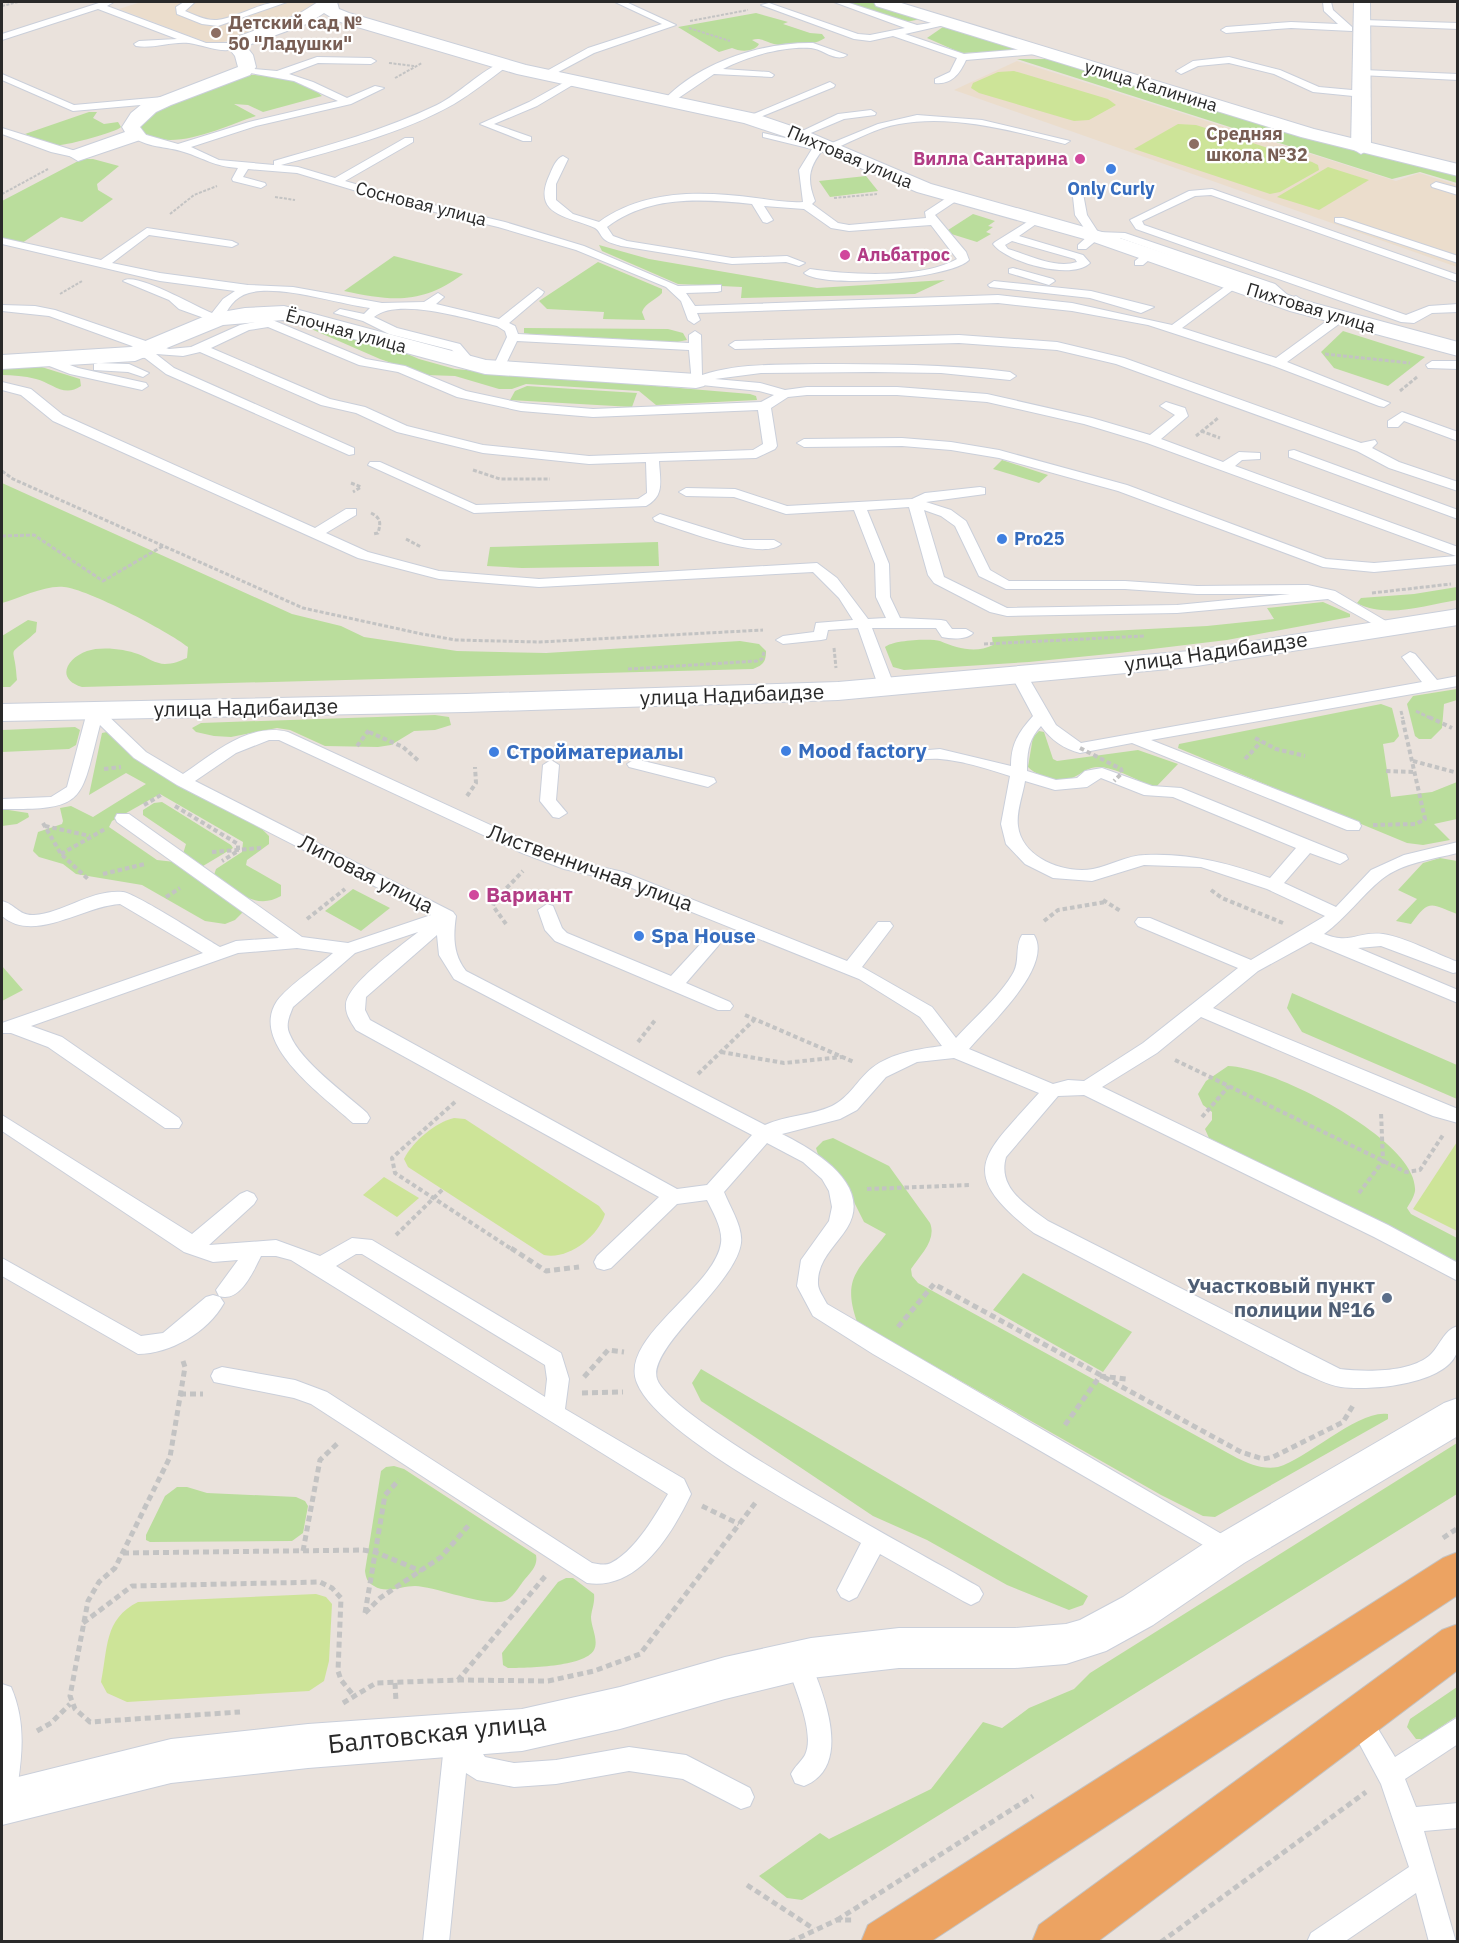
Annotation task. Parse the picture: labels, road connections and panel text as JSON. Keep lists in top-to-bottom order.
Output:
{
  "streets": {
    "street": [
      "улица Калинина",
      "Пихтовая улица",
      "Ёлочная улица",
      "улица Надибаидзе",
      "Балтовская улица"
    ],
    "lane": ["Сосновая улица", "Лиственничная улица", "Липовая улица"]
  },
  "crossings": [
    ["улица Надибаидзе", "Липовая улица"],
    ["Лиственничная улица", "Липовая улица"]
  ],
  "places": [
    "Детский сад № 50 \"Ладушки\"",
    "Средняя школа №32",
    "Вилла Сантарина",
    "Only Curly",
    "Альбатрос",
    "Pro25",
    "Mood factory",
    "Стройматериалы",
    "Вариант",
    "Spa House",
    "Участковый пункт полиции №16"
  ]
}
